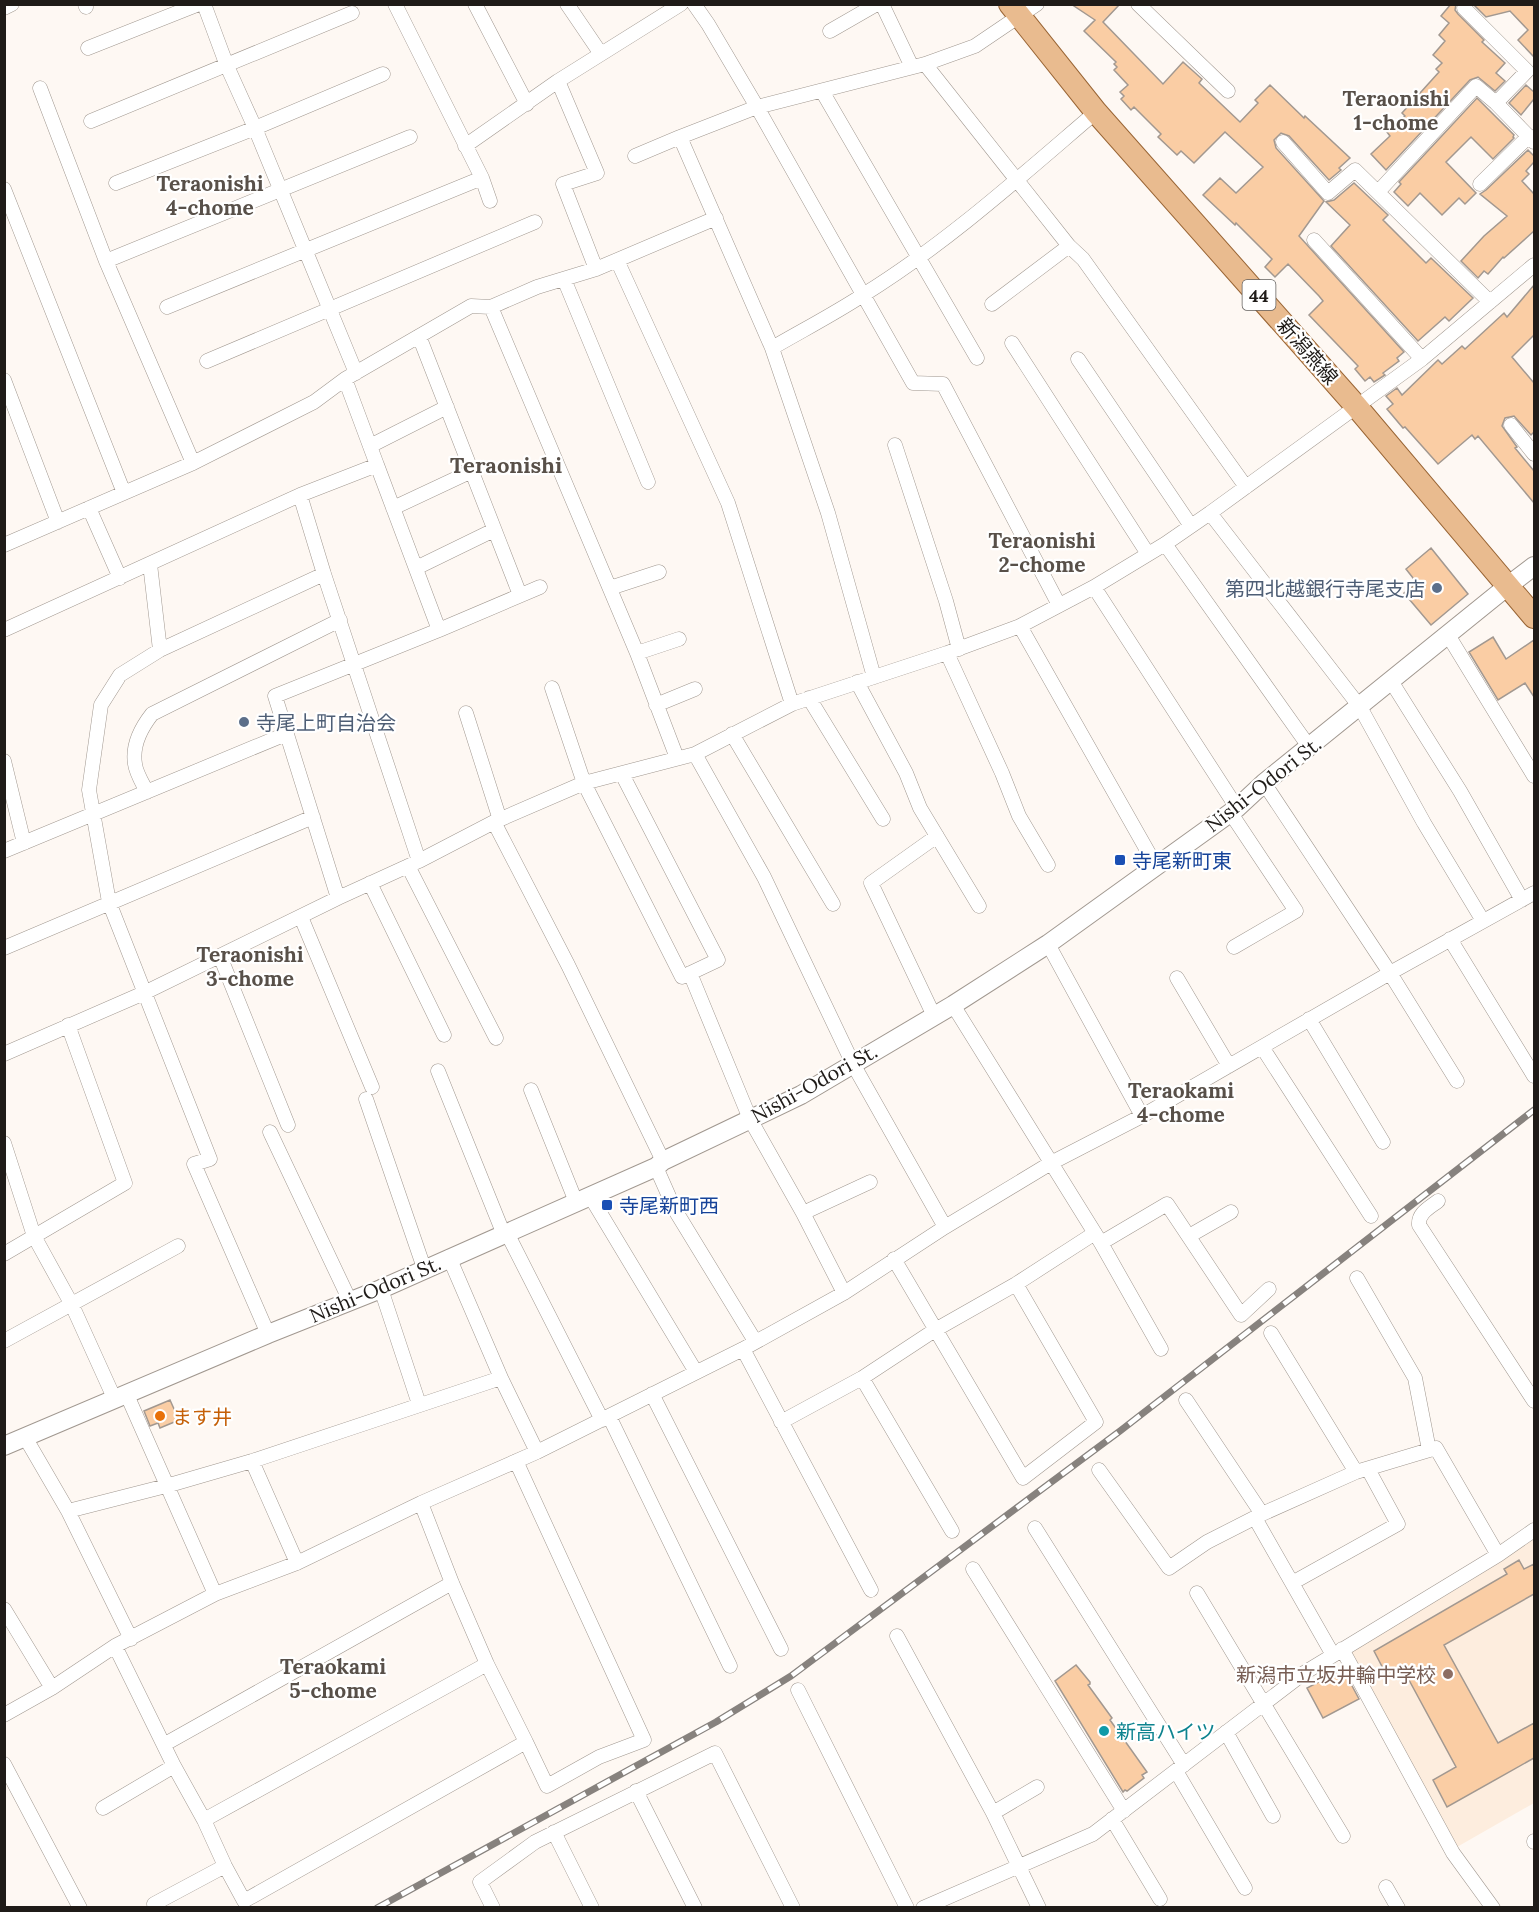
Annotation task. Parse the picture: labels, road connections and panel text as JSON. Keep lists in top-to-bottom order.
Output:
{
  "streets": {
    "main road": ["44", "新潟燕線"],
    "street": ["Nishi-Odori St."]
  },
  "crossings": [
    ["新潟燕線", "Nishi-Odori St."]
  ],
  "districts": [
    "Teraonishi 1-chome",
    "Teraonishi 4-chome",
    "Teraonishi",
    "Teraonishi 2-chome",
    "Teraonishi 3-chome",
    "Teraokami 4-chome",
    "Teraokami 5-chome"
  ],
  "places": {
    "other": [
      "第四北越銀行寺尾支店",
      "寺尾上町自治会",
      "ます井",
      "新潟市立坂井輪中学校",
      "新高ハイツ"
    ],
    "transit": ["寺尾新町東", "寺尾新町西"]
  }
}
